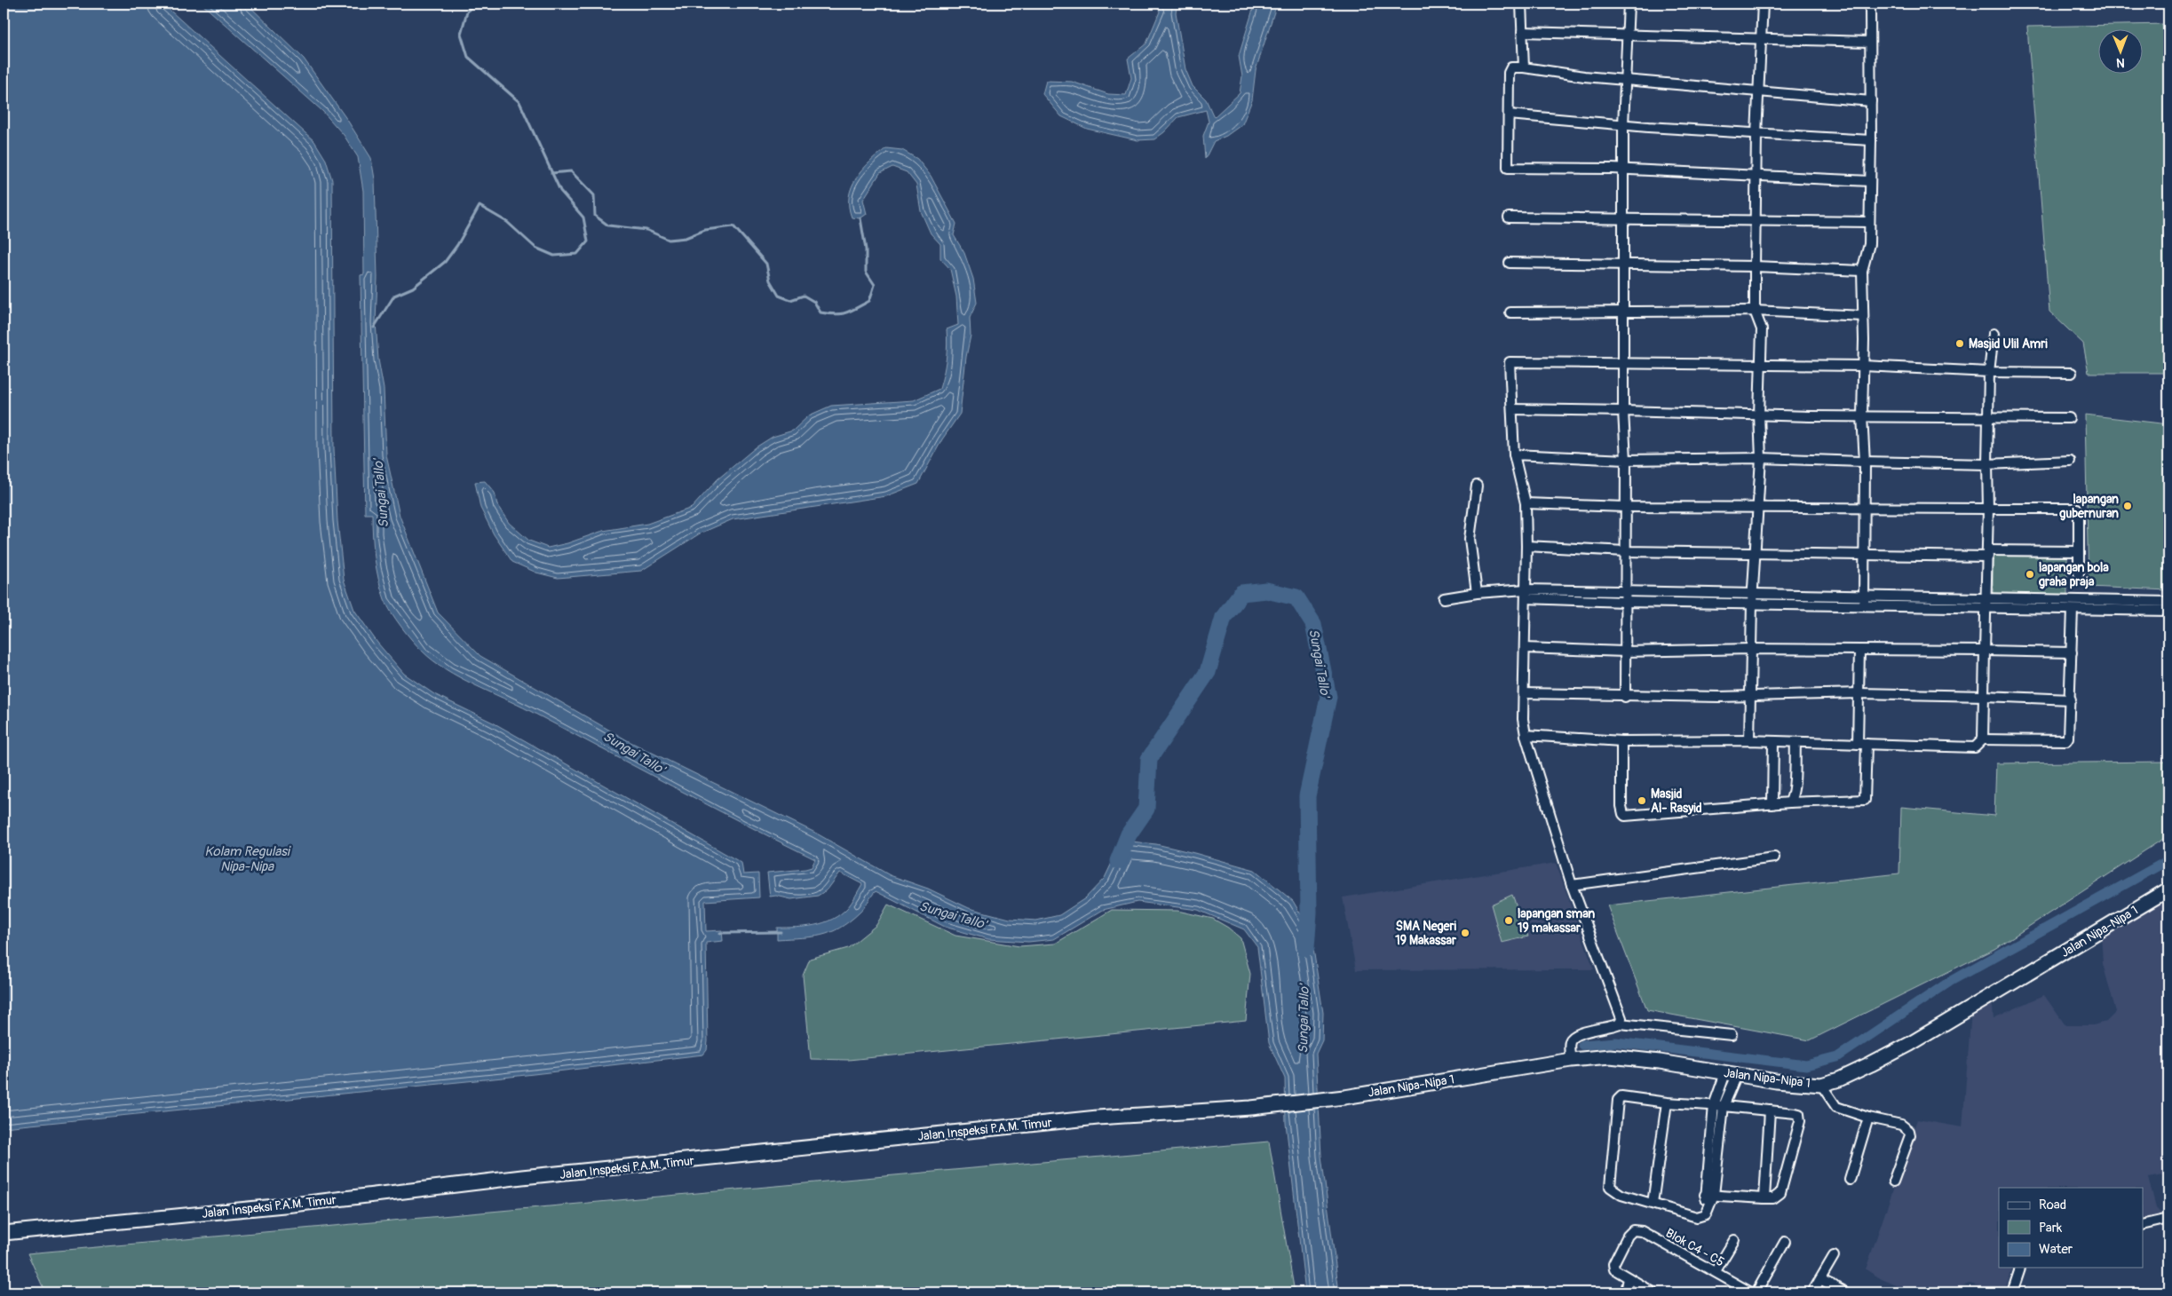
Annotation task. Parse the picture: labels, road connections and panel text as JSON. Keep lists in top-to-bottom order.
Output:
{
  "streets": {
    "street": ["Jalan Nipa-Nipa 1", "Jalan Inspeksi P.A.M. Timur", "Blok C4 - C5"]
  },
  "crossings": [
    ["Jalan Nipa-Nipa 1", "Jalan Inspeksi P.A.M. Timur"]
  ],
  "water": ["Sungai Tallo'", "Kolam Regulasi Nipa-Nipa"],
  "places": [
    "Masjid Ulil Amri",
    "lapangan gubernuran",
    "lapangan bola graha praja",
    "Masjid Al- Rasyid",
    "lapangan sman 19 makassar",
    "SMA Negeri 19 Makassar"
  ],
  "legend": ["Road", "Park", "Water"],
  "north": "bottom"
}
